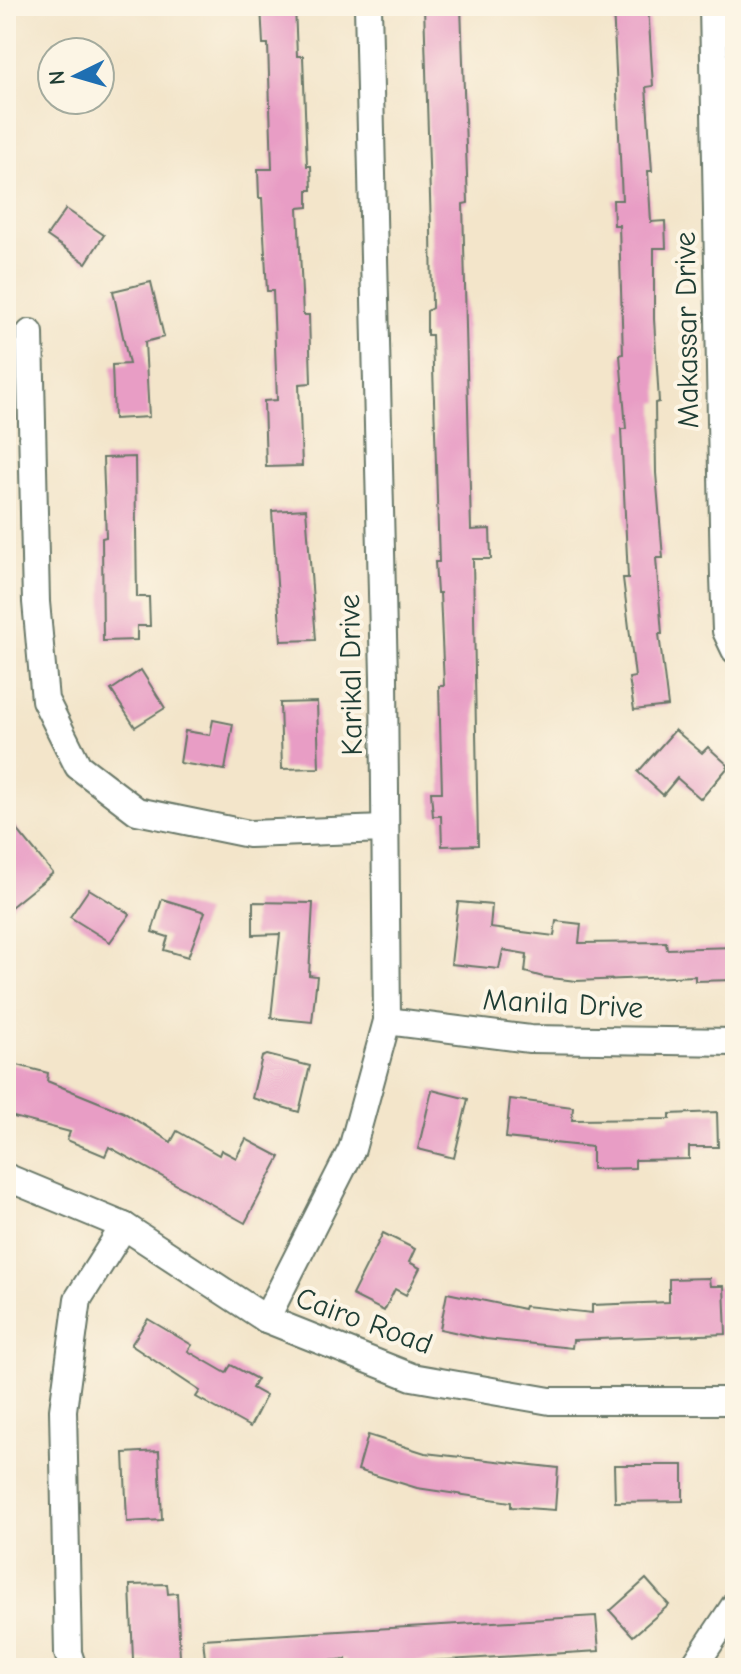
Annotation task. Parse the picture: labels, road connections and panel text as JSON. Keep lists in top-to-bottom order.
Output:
{
  "streets": {
    "street": [
      "Makassar Drive",
      "Karikal Drive",
      "Manila Drive",
      "Cairo Road"
    ]
  },
  "crossings": [
    ["Karikal Drive", "Manila Drive"],
    ["Karikal Drive", "Cairo Road"]
  ],
  "north": "left"
}
